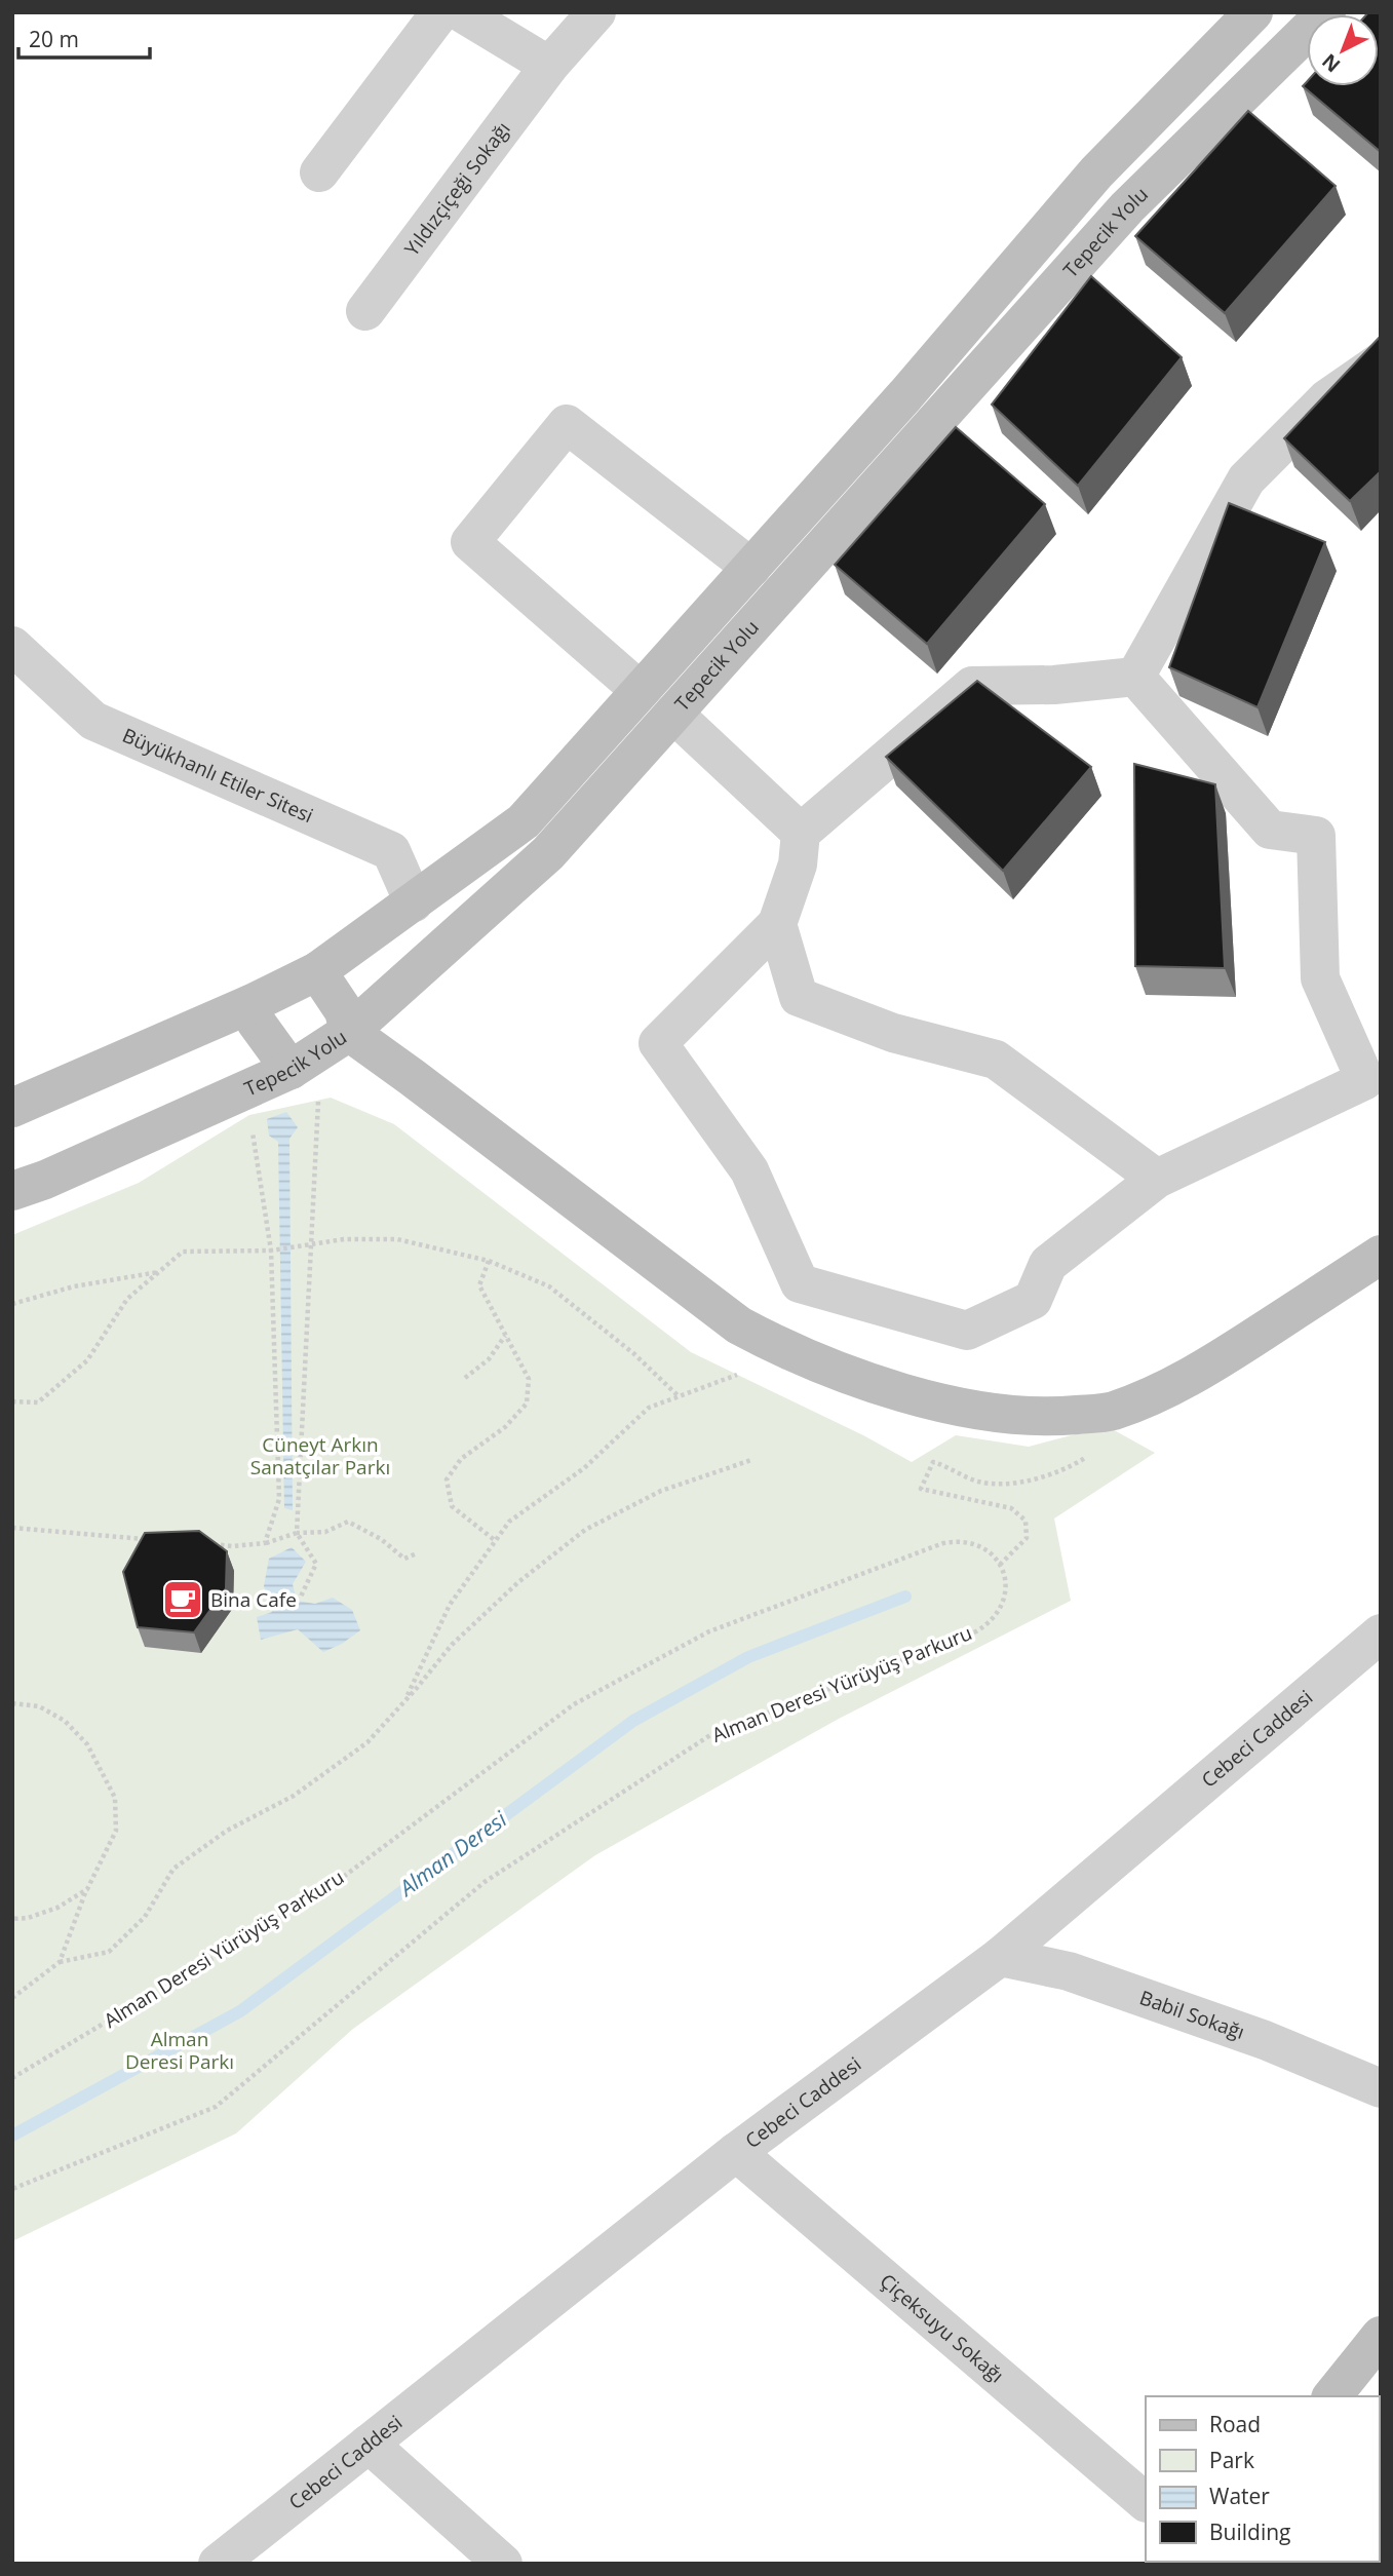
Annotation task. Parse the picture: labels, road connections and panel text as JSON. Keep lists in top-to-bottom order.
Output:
{
  "streets": {
    "main road": ["Tepecik Yolu"],
    "street": [
      "Yıldızçiçeği Sokağı",
      "Büyükhanlı Etiler Sitesi",
      "Cebeci Caddesi",
      "Babil Sokağı",
      "Çiçeksuyu Sokağı"
    ],
    "path": ["Alman Deresi Yürüyüş Parkuru"]
  },
  "crossings": [
    ["Tepecik Yolu", "Büyükhanlı Etiler Sitesi"],
    ["Cebeci Caddesi", "Babil Sokağı"],
    ["Cebeci Caddesi", "Çiçeksuyu Sokağı"]
  ],
  "water": ["Alman Deresi"],
  "parks": ["Cüneyt Arkın Sanatçılar Parkı", "Alman Deresi Parkı"],
  "places": {
    "cafe": ["Bina Cafe"]
  },
  "legend": [
    "Road",
    "Park",
    "Water",
    "Building"
  ],
  "scale_bar": "20 m",
  "north": "bottom left"
}
